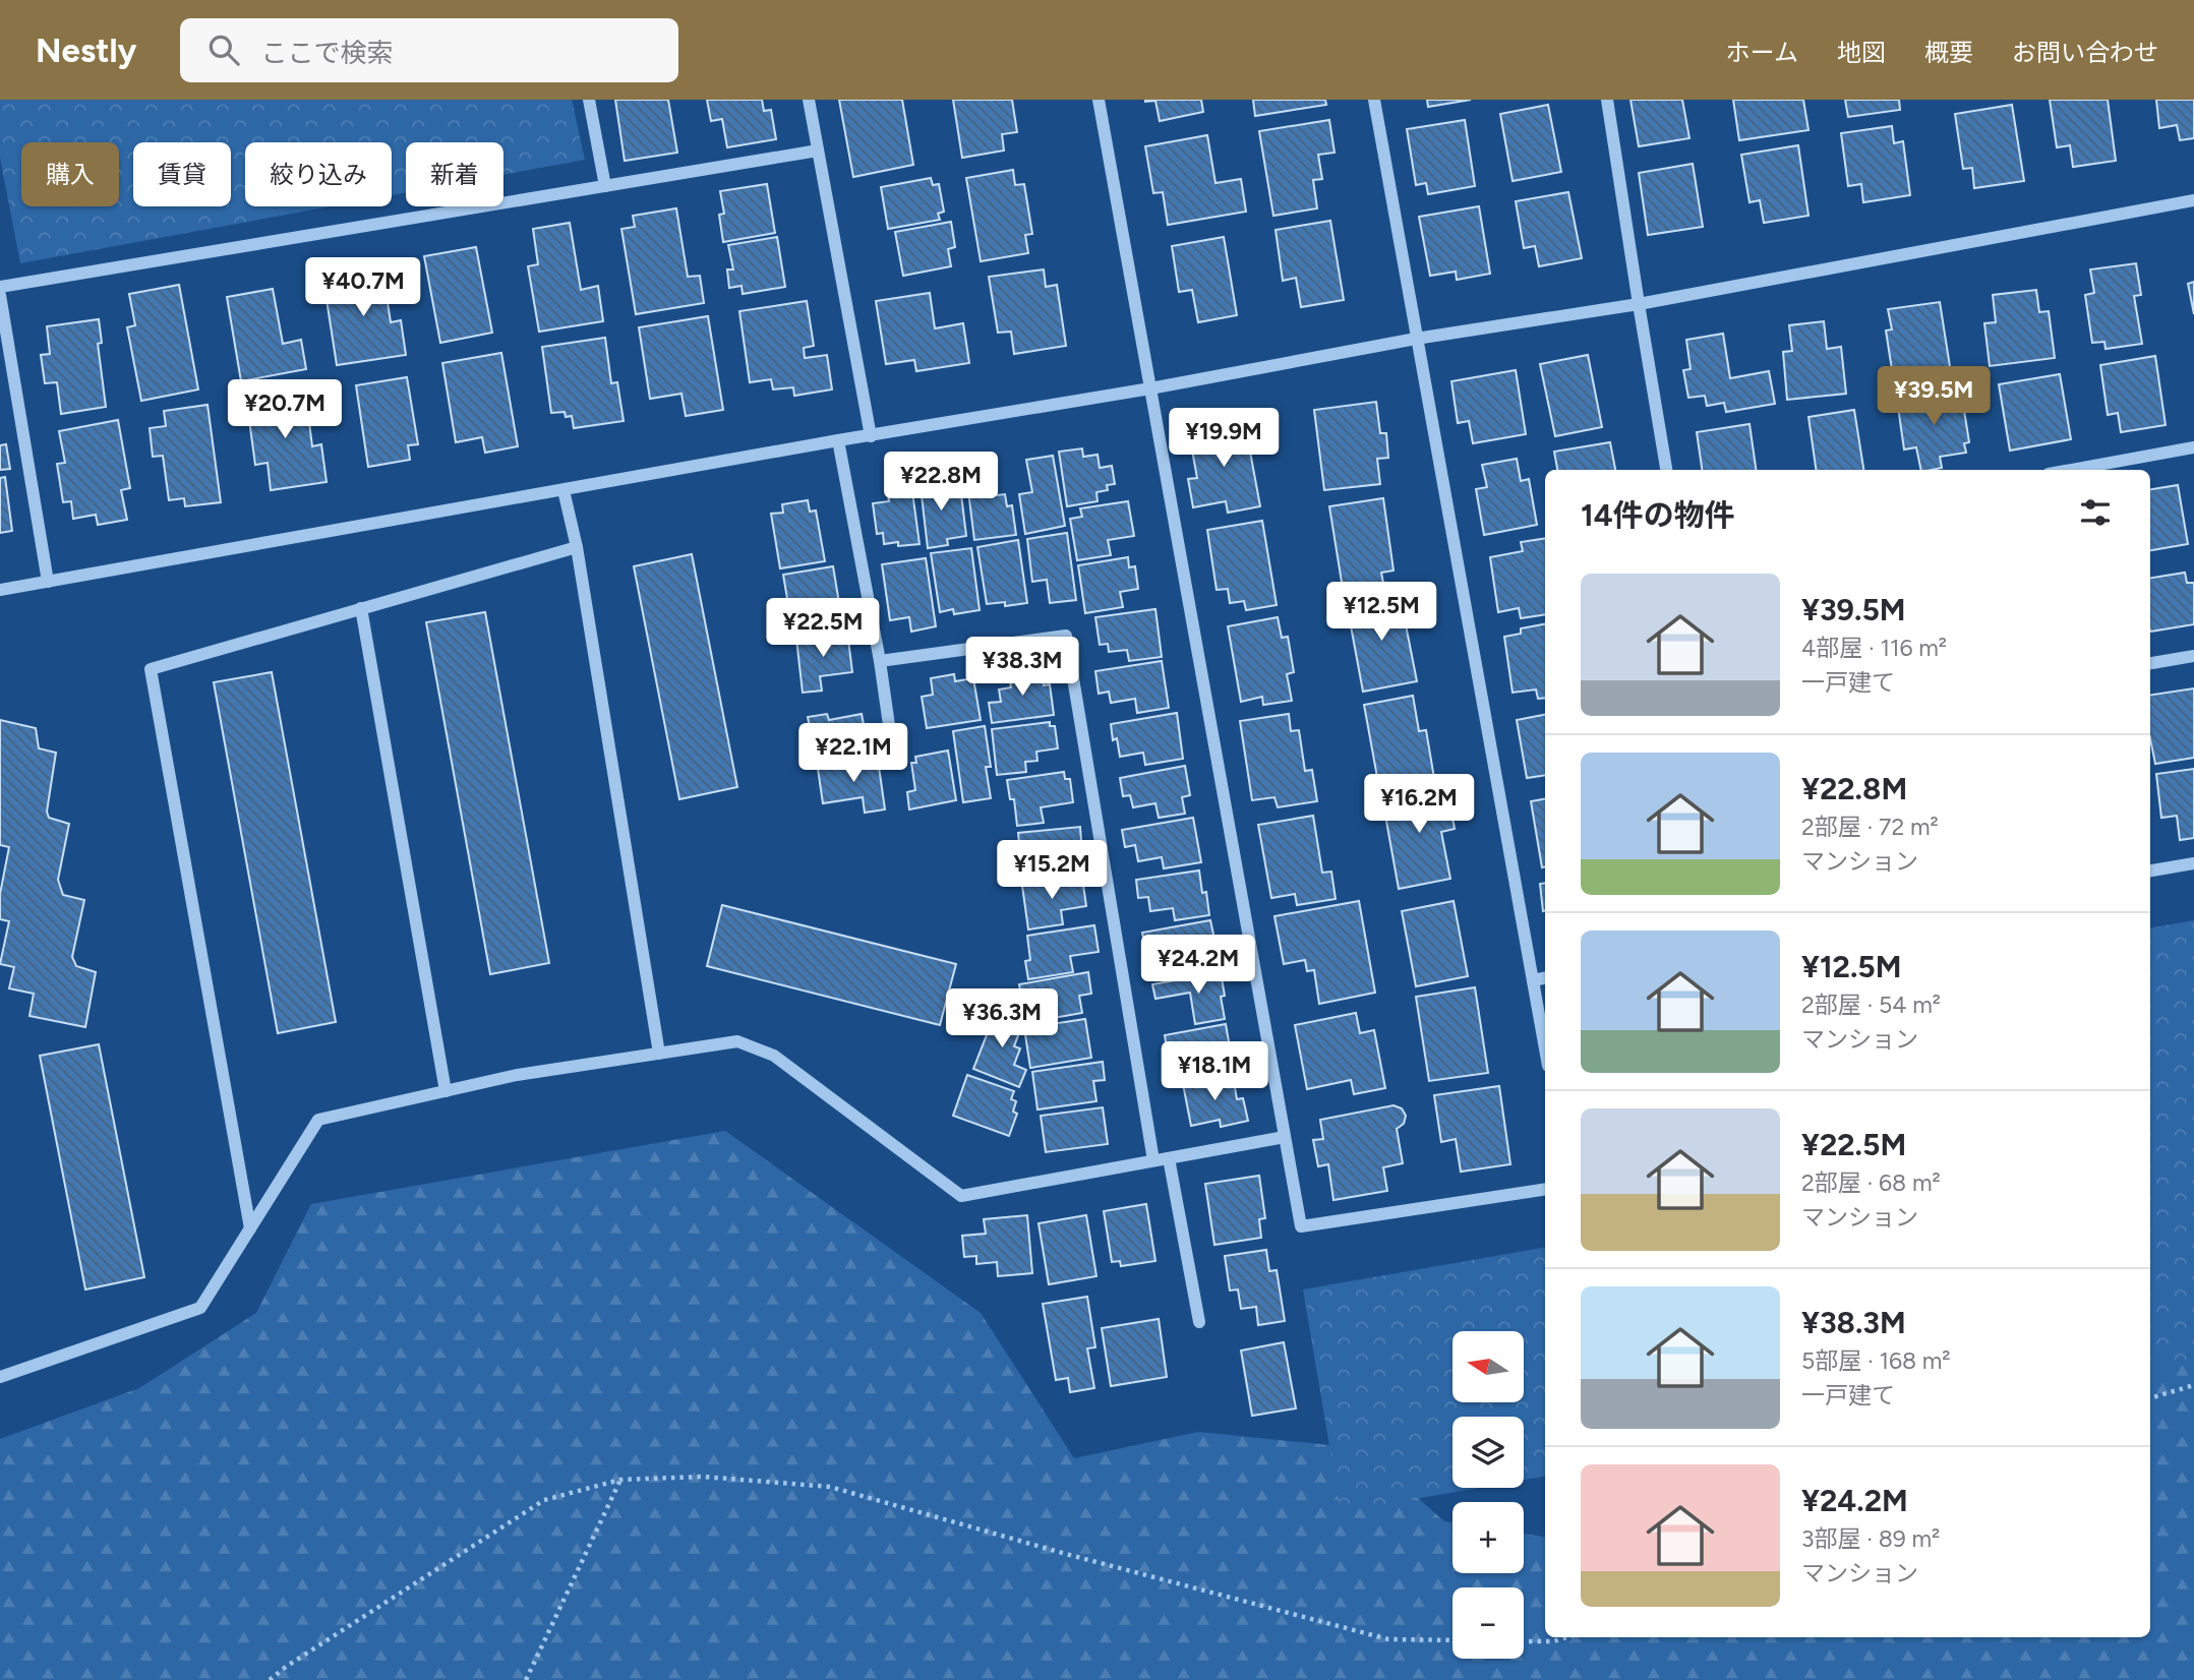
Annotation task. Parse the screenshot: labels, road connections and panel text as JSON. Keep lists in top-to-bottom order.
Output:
{
  "north": "left",
  "page": {
    "header": "Nestly",
    "search": "ここで検索",
    "nav": [
      "ホーム",
      "地図",
      "概要",
      "お問い合わせ"
    ],
    "chip": [
      "購入",
      "賃貸",
      "絞り込み",
      "新着"
    ],
    "price": [
      "¥40.7M",
      "¥39.5M",
      "¥20.7M",
      "¥19.9M",
      "¥22.8M",
      "¥12.5M",
      "¥22.5M",
      "¥38.3M",
      "¥22.1M",
      "¥16.2M",
      "¥15.2M",
      "¥24.2M",
      "¥36.3M",
      "¥18.1M"
    ],
    "heading": "14件の物件",
    "list": [
      {
        "name": "¥39.5M",
        "note": "4部屋 · 116 m² · 一戸建て"
      },
      {
        "name": "¥22.8M",
        "note": "2部屋 · 72 m² · マンション"
      },
      {
        "name": "¥12.5M",
        "note": "2部屋 · 54 m² · マンション"
      },
      {
        "name": "¥22.5M",
        "note": "2部屋 · 68 m² · マンション"
      },
      {
        "name": "¥38.3M",
        "note": "5部屋 · 168 m² · 一戸建て"
      },
      {
        "name": "¥24.2M",
        "note": "3部屋 · 89 m² · マンション"
      }
    ],
    "map_buttons": ["+", "−"]
  }
}
